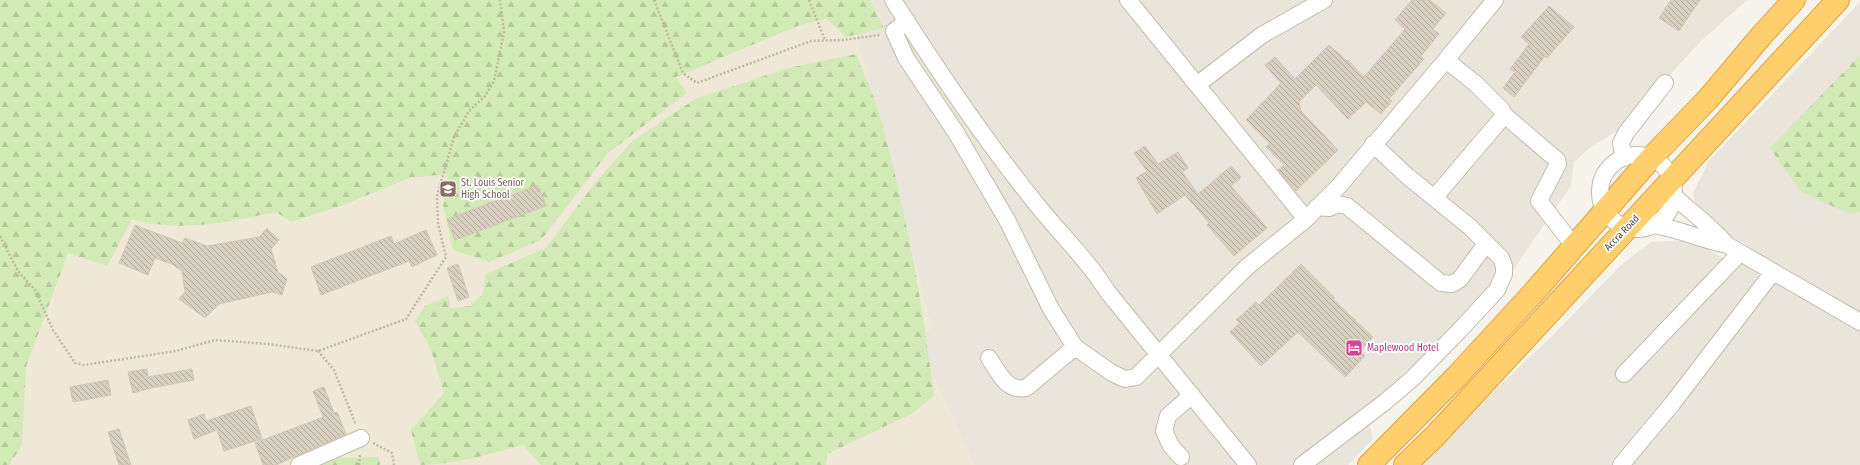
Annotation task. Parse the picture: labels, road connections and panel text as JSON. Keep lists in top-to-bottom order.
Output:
{
  "streets": {
    "highway": ["Accra Road"]
  },
  "places": {
    "school or university": ["St. Louis Senior High School"],
    "hotel": ["Maplewood Hotel"]
  }
}
